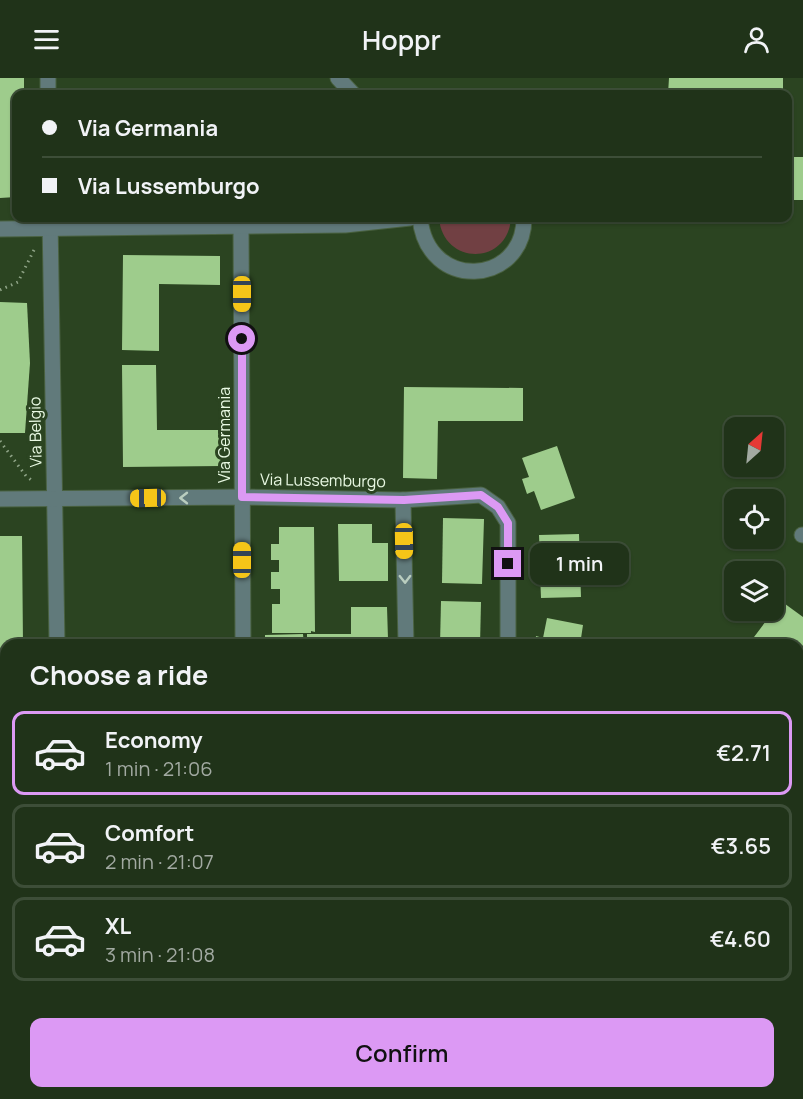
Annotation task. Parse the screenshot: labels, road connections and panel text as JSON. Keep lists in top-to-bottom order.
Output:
{
  "streets": {
    "street": ["Via Belgio", "Via Germania", "Via Lussemburgo"]
  },
  "crossings": [
    ["Via Belgio", "Via Lussemburgo"],
    ["Via Germania", "Via Lussemburgo"]
  ],
  "north": "top right",
  "page": {
    "header": "Hoppr",
    "banner": ["Via Germania", "Via Lussemburgo"],
    "bubble": "1 min",
    "heading": "Choose a ride",
    "list": [
      {
        "name": "Economy",
        "note": "1 min · 21:06",
        "value": "€2.71"
      },
      {
        "name": "Comfort",
        "note": "2 min · 21:07",
        "value": "€3.65"
      },
      {
        "name": "XL",
        "note": "3 min · 21:08",
        "value": "€4.60"
      }
    ],
    "buttons": "Confirm"
  }
}
